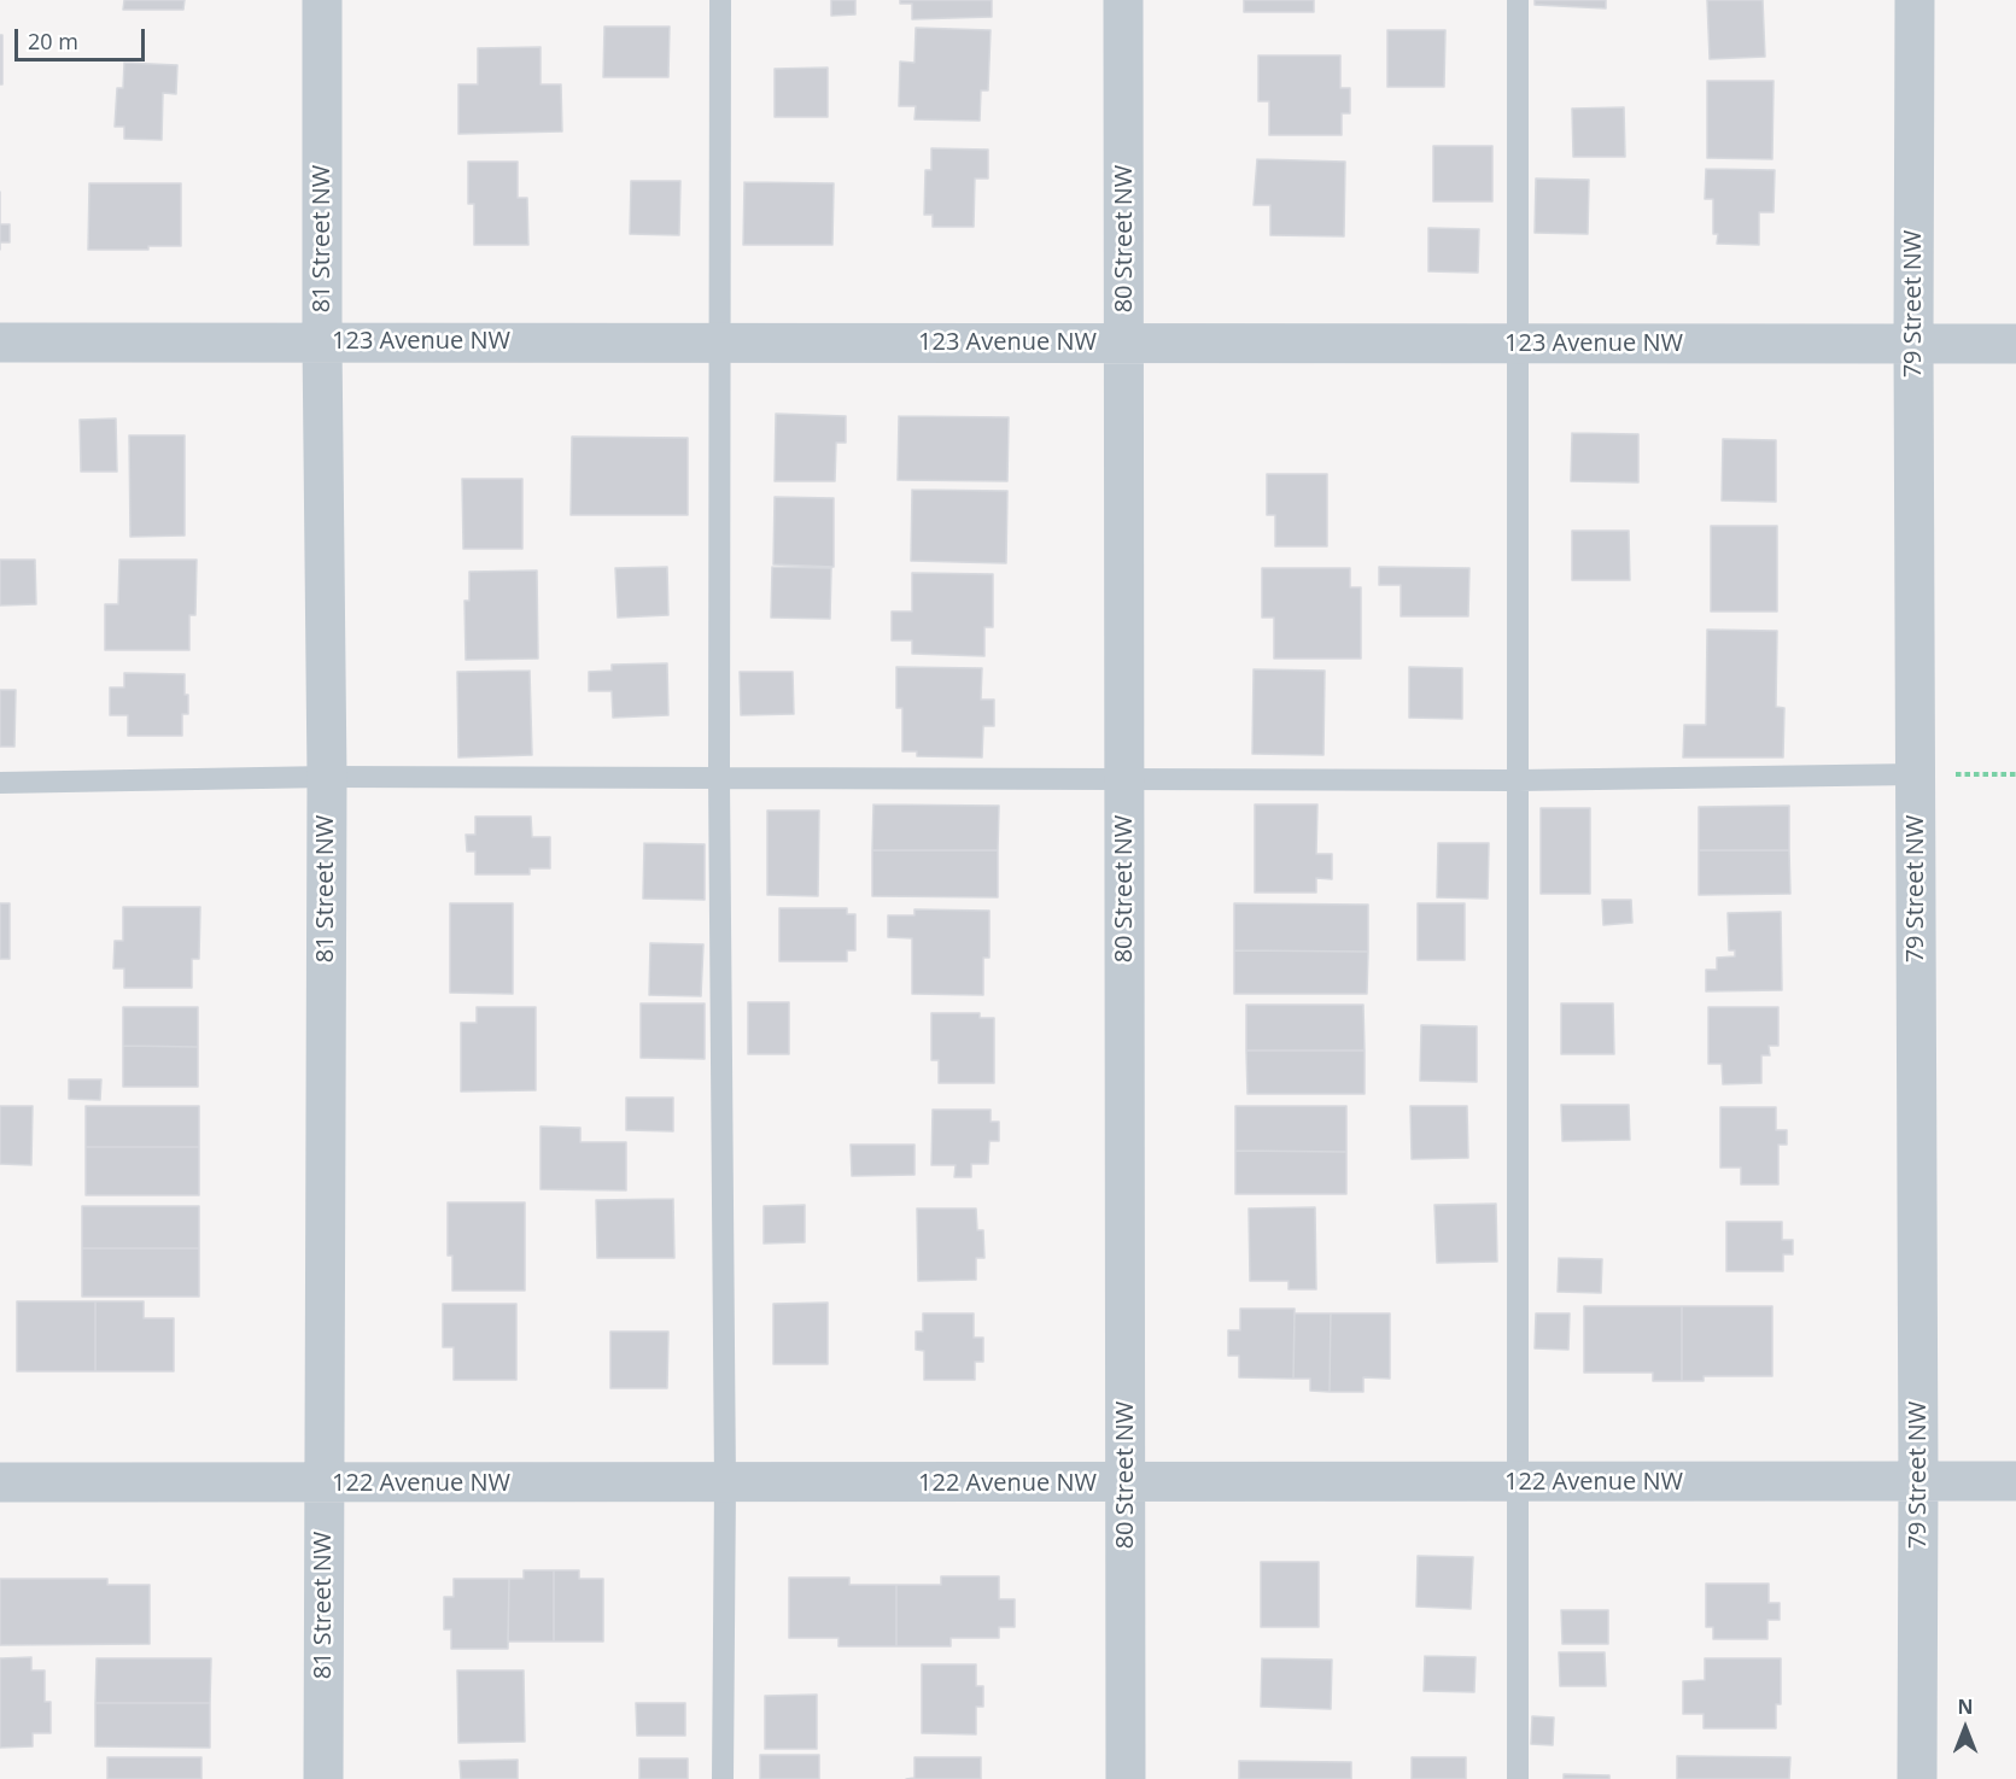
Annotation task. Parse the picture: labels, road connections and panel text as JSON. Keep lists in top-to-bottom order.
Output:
{
  "streets": {
    "street": [
      "81 Street NW",
      "80 Street NW",
      "79 Street NW",
      "123 Avenue NW",
      "122 Avenue NW"
    ]
  },
  "crossings": [
    ["81 Street NW", "123 Avenue NW"],
    ["81 Street NW", "122 Avenue NW"],
    ["80 Street NW", "123 Avenue NW"],
    ["80 Street NW", "122 Avenue NW"],
    ["79 Street NW", "123 Avenue NW"],
    ["79 Street NW", "122 Avenue NW"]
  ],
  "scale_bar": "20 m",
  "north": "top"
}
